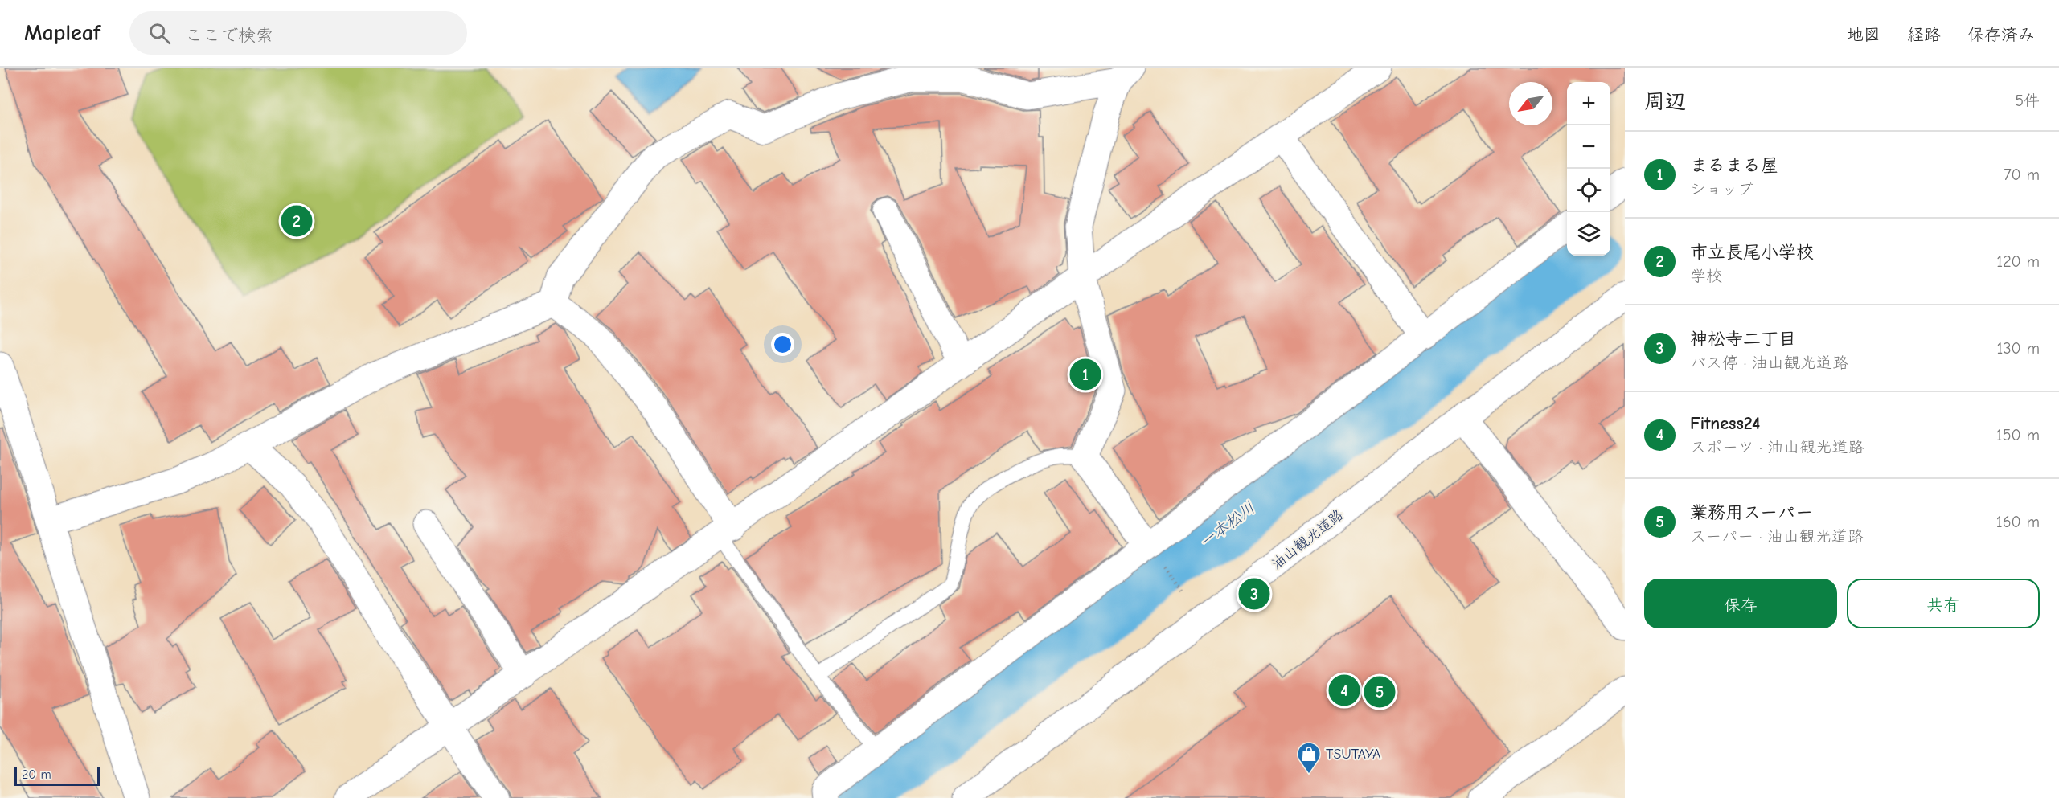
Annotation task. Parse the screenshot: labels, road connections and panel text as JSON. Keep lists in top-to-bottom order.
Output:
{
  "streets": {
    "street": ["油山観光道路"]
  },
  "water": ["一本松川"],
  "places": {
    "shop": ["TSUTAYA"]
  },
  "scale_bar": "20 m",
  "north": "bottom left",
  "page": {
    "header": "Mapleaf",
    "search": "ここで検索",
    "nav": ["地図", "経路", "保存済み"],
    "heading": ["周辺", "5件"],
    "map_buttons": ["+", "−"],
    "list": [
      {
        "mark": "1",
        "name": "まるまる屋",
        "note": "ショップ",
        "value": "70 m"
      },
      {
        "mark": "2",
        "name": "市立長尾小学校",
        "note": "学校",
        "value": "120 m"
      },
      {
        "mark": "3",
        "name": "神松寺二丁目",
        "note": "バス停 · 油山観光道路",
        "value": "130 m"
      },
      {
        "mark": "4",
        "name": "Fitness24",
        "note": "スポーツ · 油山観光道路",
        "value": "150 m"
      },
      {
        "mark": "5",
        "name": "業務用スーパー",
        "note": "スーパー · 油山観光道路",
        "value": "160 m"
      }
    ],
    "pins": [
      "2",
      "1",
      "3",
      "4",
      "5"
    ],
    "buttons": ["保存", "共有"],
    "scale": "20 m"
  }
}
